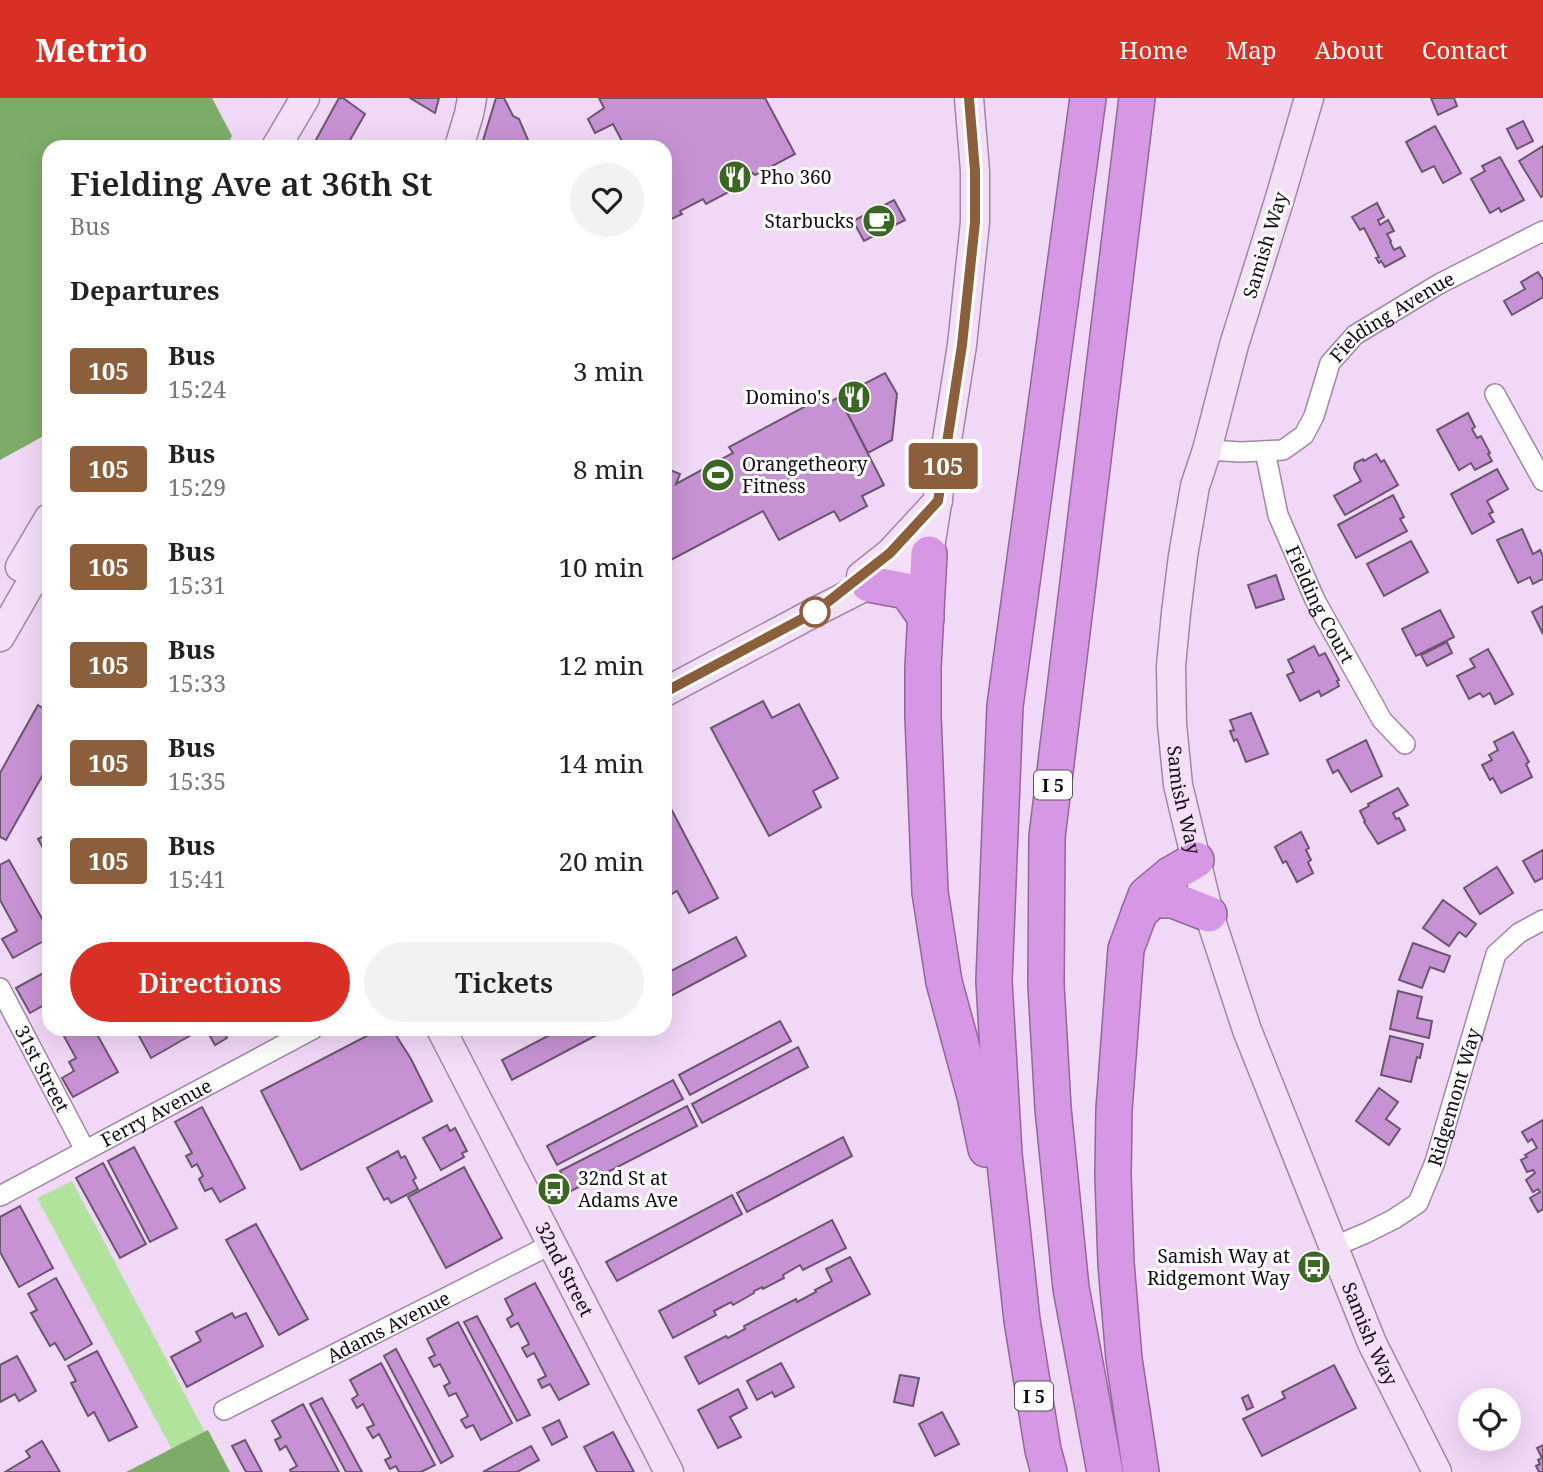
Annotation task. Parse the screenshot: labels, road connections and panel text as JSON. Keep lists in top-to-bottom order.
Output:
{
  "streets": {
    "highway": ["I 5"],
    "main road": ["Samish Way", "32nd Street"],
    "street": [
      "Fielding Avenue",
      "Fielding Court",
      "31st Street",
      "Ridgemont Way",
      "Ferry Avenue",
      "Adams Avenue"
    ]
  },
  "crossings": [
    ["Samish Way", "Fielding Avenue"],
    ["Samish Way", "Ridgemont Way"],
    ["Fielding Avenue", "Fielding Court"],
    ["31st Street", "Ferry Avenue"],
    ["32nd Street", "Adams Avenue"]
  ],
  "places": {
    "restaurant": ["Pho 360", "Domino's"],
    "cafe": ["Starbucks"],
    "sports": ["Orangetheory Fitness"],
    "bus stop": ["32nd St at Adams Ave", "Samish Way at Ridgemont Way"]
  },
  "lines": ["bus line 105"],
  "page": {
    "header": "Metrio",
    "nav": [
      "Home",
      "Map",
      "About",
      "Contact"
    ],
    "on_map": "105",
    "heading": [
      ["Fielding Ave at 36th St", "Bus"],
      "Departures"
    ],
    "list": [
      {
        "mark": "105",
        "name": "Bus",
        "note": "15:24",
        "value": "3 min"
      },
      {
        "mark": "105",
        "name": "Bus",
        "note": "15:29",
        "value": "8 min"
      },
      {
        "mark": "105",
        "name": "Bus",
        "note": "15:31",
        "value": "10 min"
      },
      {
        "mark": "105",
        "name": "Bus",
        "note": "15:33",
        "value": "12 min"
      },
      {
        "mark": "105",
        "name": "Bus",
        "note": "15:35",
        "value": "14 min"
      },
      {
        "mark": "105",
        "name": "Bus",
        "note": "15:41",
        "value": "20 min"
      }
    ],
    "buttons": ["Directions", "Tickets"]
  }
}
